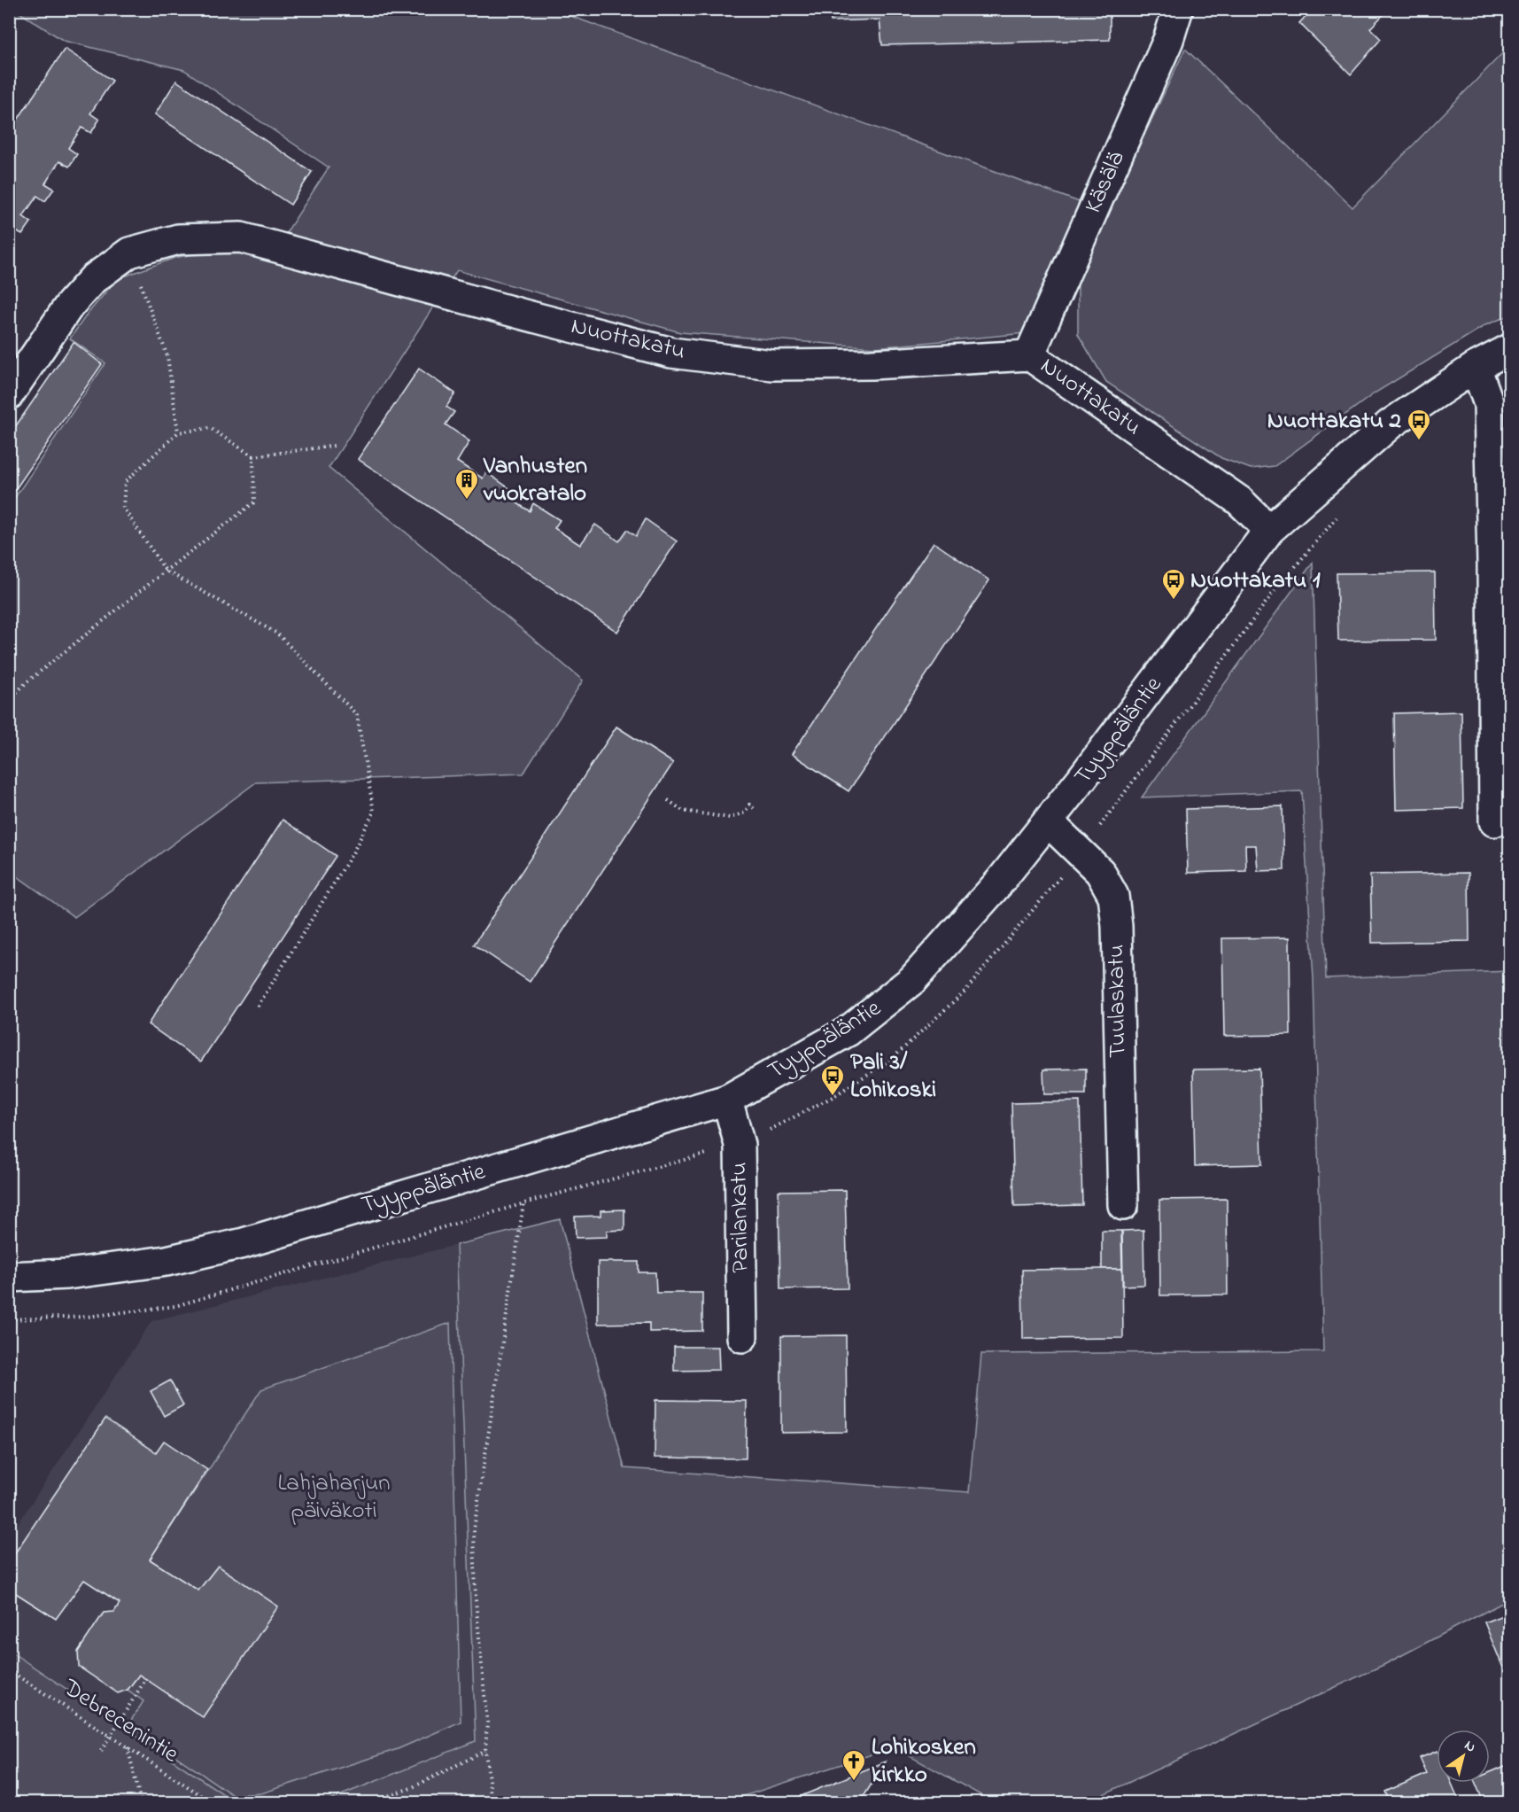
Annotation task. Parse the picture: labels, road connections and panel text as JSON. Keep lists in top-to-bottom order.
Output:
{
  "streets": {
    "street": [
      "Käsälä",
      "Nuottakatu",
      "Tyyppäläntie",
      "Tuulaskatu",
      "Parilankatu"
    ],
    "path": ["Debrecenintie"]
  },
  "crossings": [
    ["Käsälä", "Nuottakatu"],
    ["Nuottakatu", "Tyyppäläntie"],
    ["Tyyppäläntie", "Tuulaskatu"],
    ["Tyyppäläntie", "Parilankatu"]
  ],
  "parks": ["Lahjaharjun päiväkoti"],
  "places": {
    "bus stop": ["Nuottakatu 2", "Nuottakatu 1", "Pali 3/ Lohikoski"],
    "building": ["Vanhusten vuokratalo"],
    "church": ["Lohikosken kirkko"]
  },
  "north": "top right"
}
